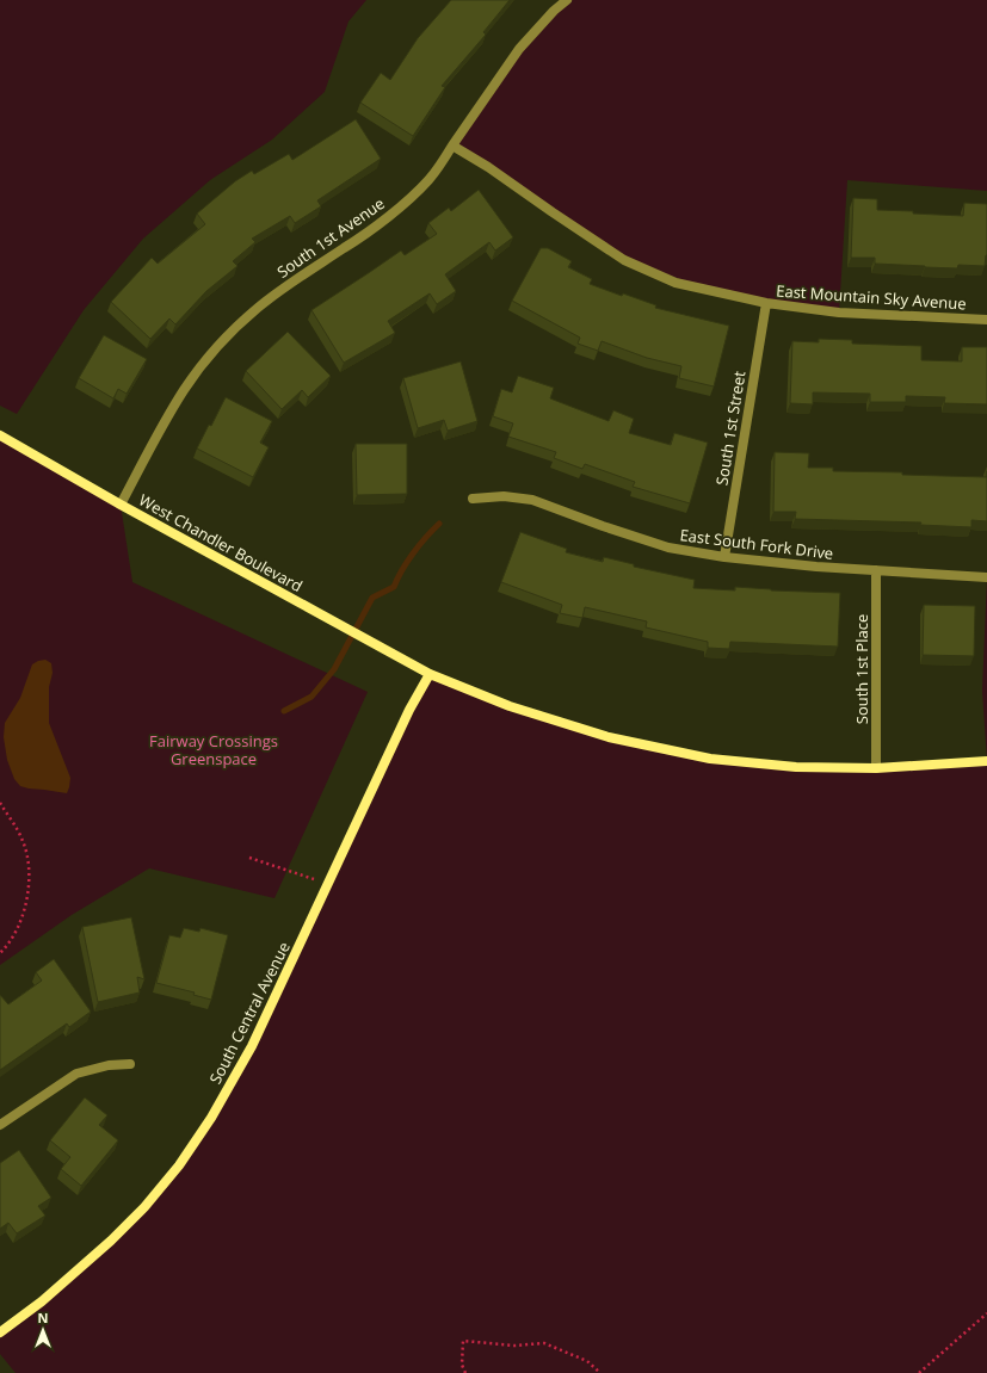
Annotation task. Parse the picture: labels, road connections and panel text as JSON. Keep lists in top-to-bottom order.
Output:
{
  "streets": {
    "main road": ["West Chandler Boulevard", "South Central Avenue"],
    "street": [
      "South 1st Avenue",
      "East Mountain Sky Avenue",
      "South 1st Street",
      "East South Fork Drive",
      "South 1st Place"
    ]
  },
  "crossings": [
    ["South 1st Avenue", "East Mountain Sky Avenue"],
    ["South 1st Avenue", "West Chandler Boulevard"],
    ["East Mountain Sky Avenue", "South 1st Street"],
    ["South 1st Street", "East South Fork Drive"],
    ["West Chandler Boulevard", "South 1st Place"],
    ["West Chandler Boulevard", "South Central Avenue"],
    ["East South Fork Drive", "South 1st Place"]
  ],
  "parks": ["Fairway Crossings Greenspace"],
  "north": "top"
}
